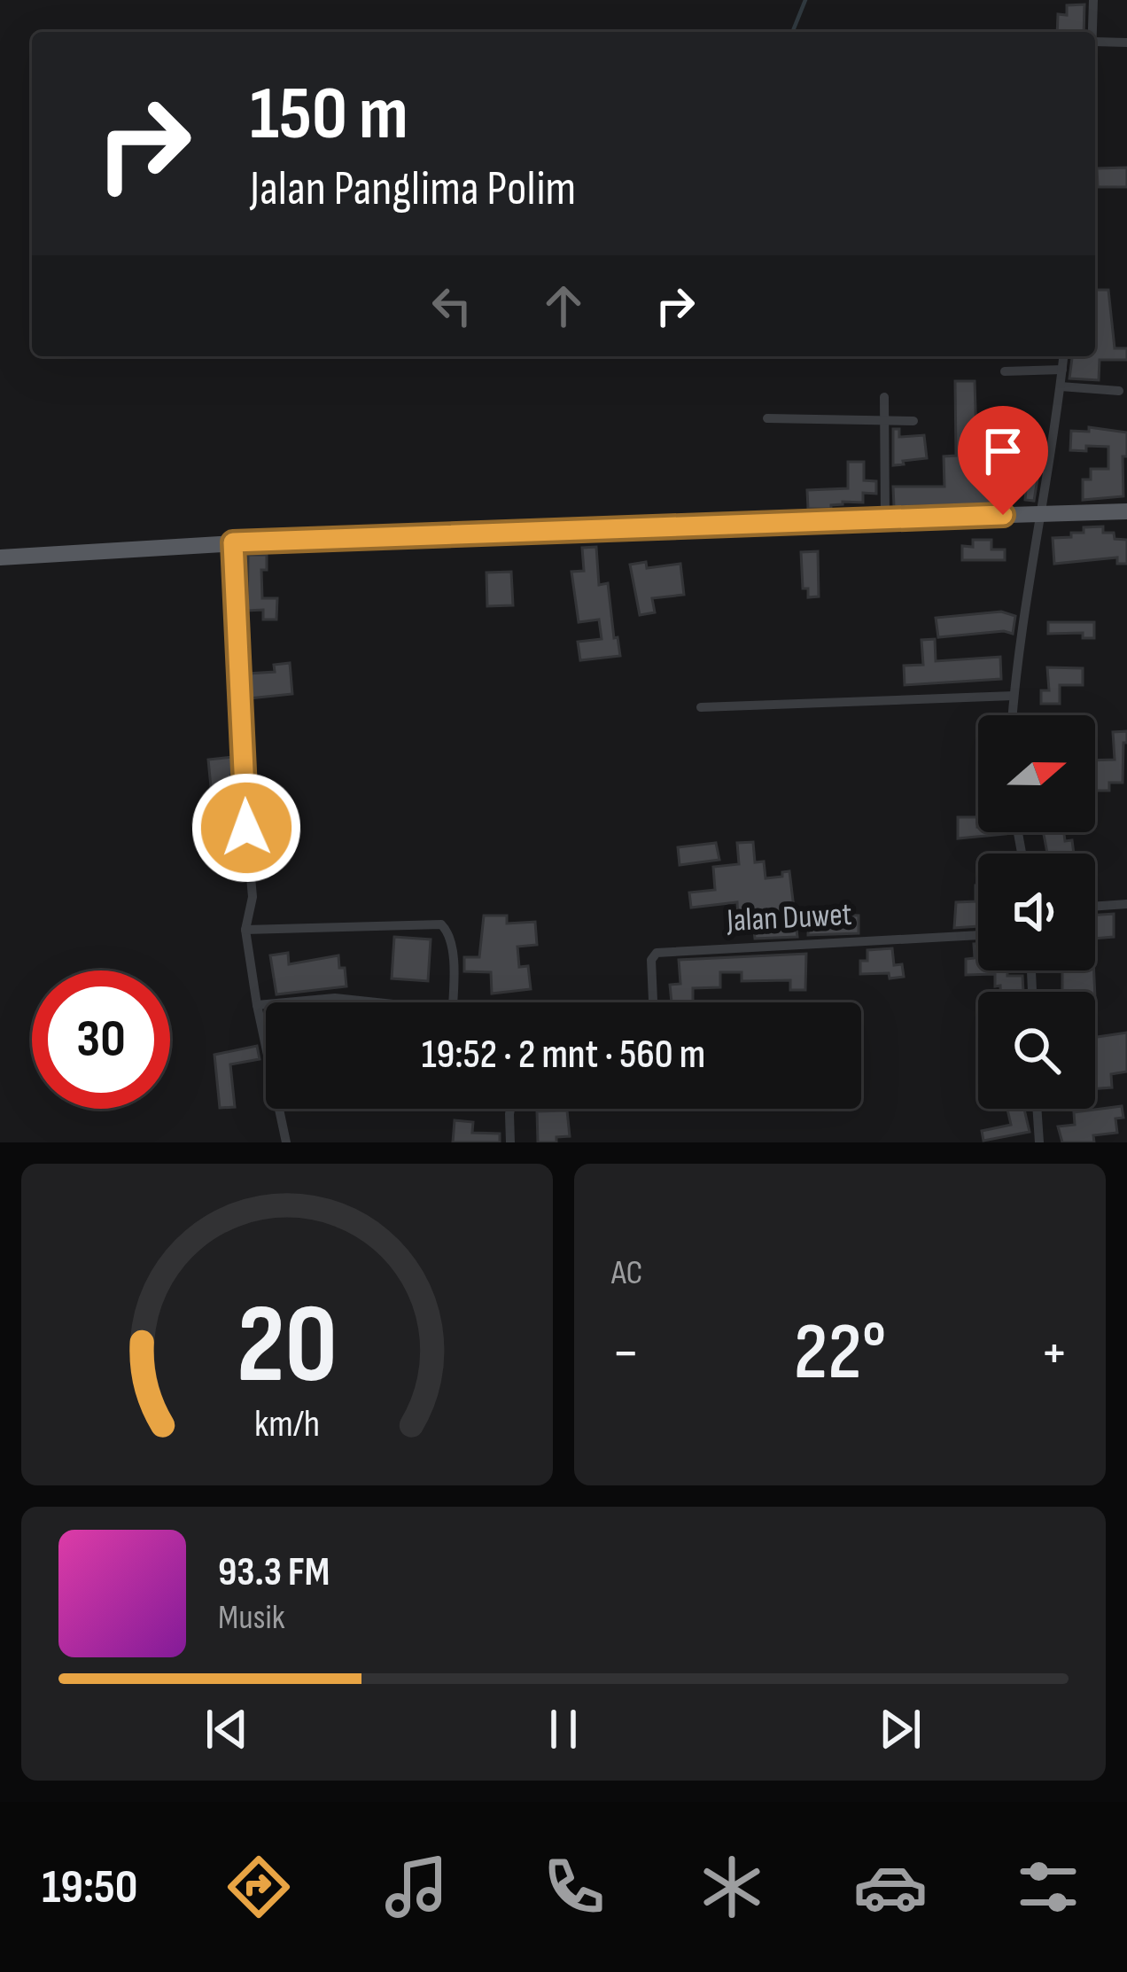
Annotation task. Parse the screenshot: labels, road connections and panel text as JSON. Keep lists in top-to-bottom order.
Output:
{
  "streets": {
    "street": ["Jalan Duwet"]
  },
  "north": "right",
  "page": {
    "turn": ["150 m", "Jalan Panglima Polim"],
    "limit": "30",
    "trip": "19:52 · 2 mnt · 560 m",
    "tile": "AC",
    "heat": ["−", "22°", "+"],
    "song": ["93.3 FM", "Musik"],
    "tabs": "19:50",
    "gauge": ["20", "km/h"]
  }
}
